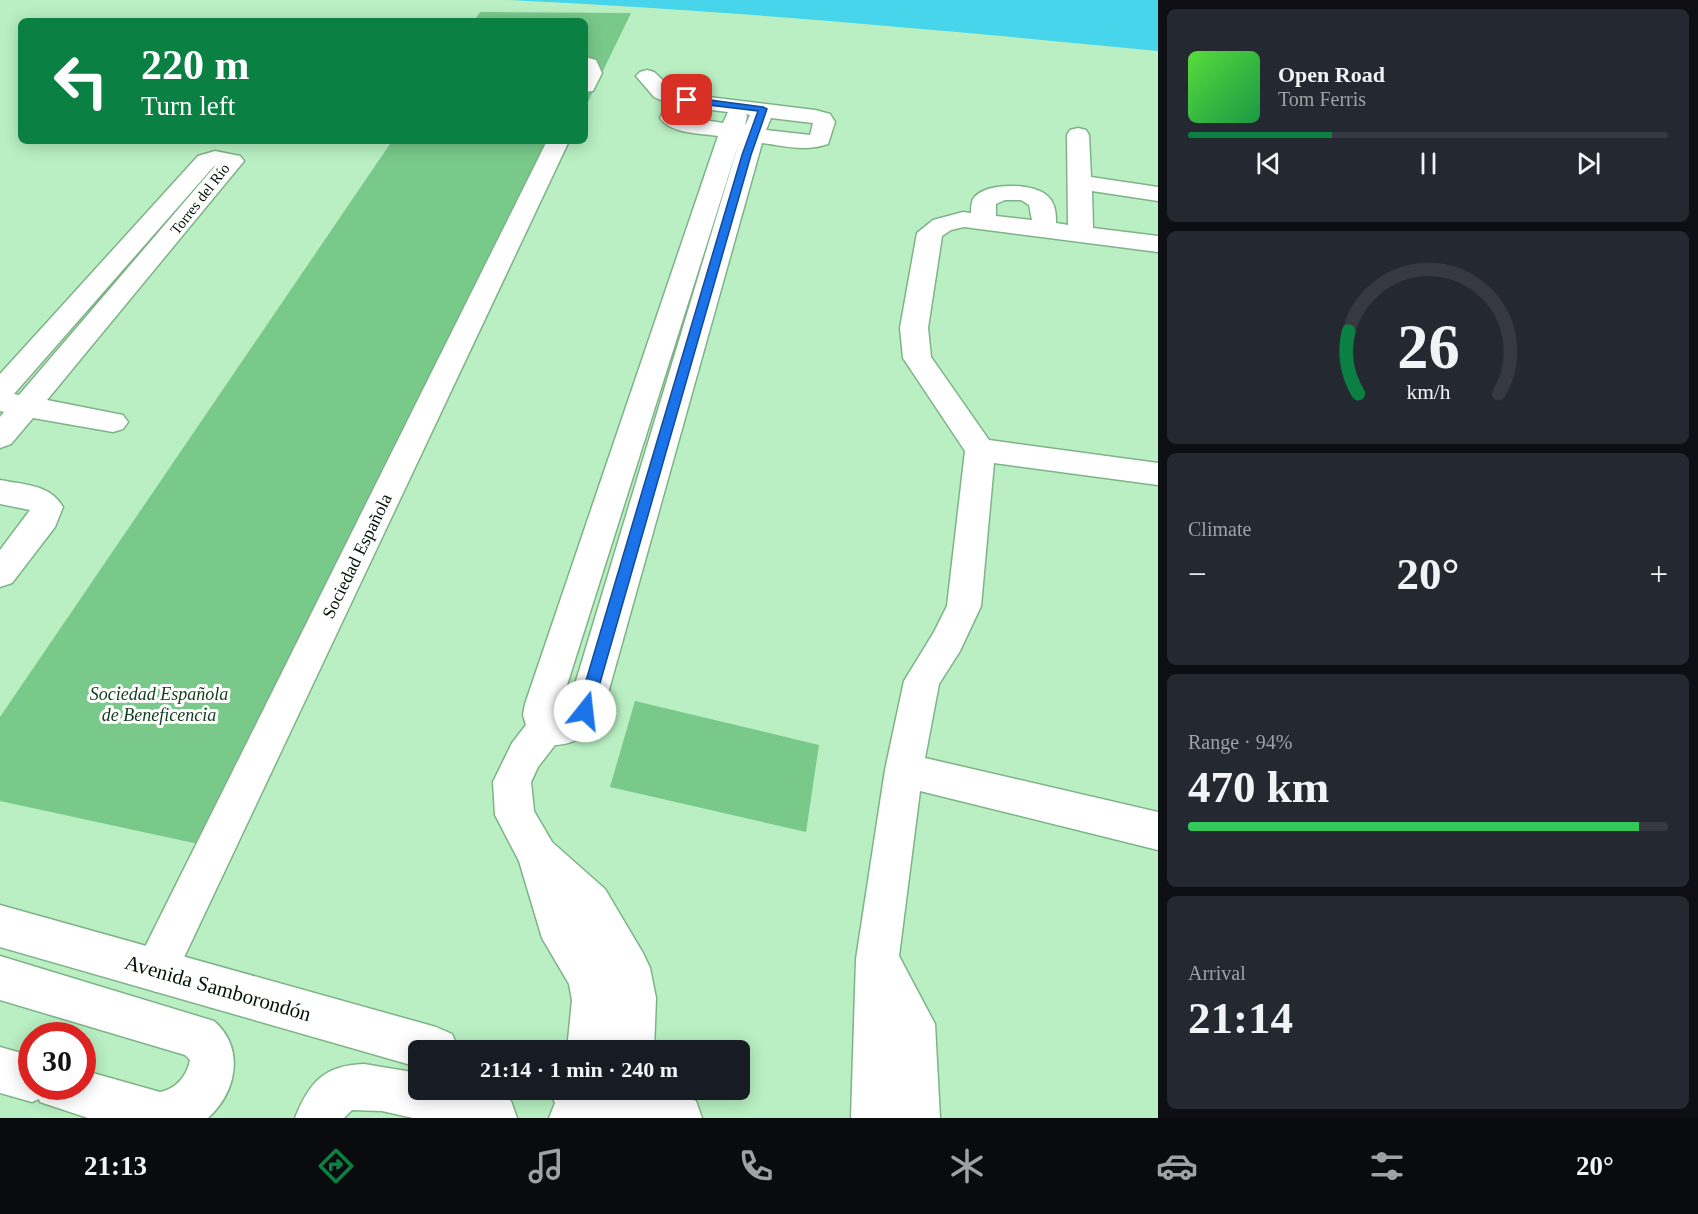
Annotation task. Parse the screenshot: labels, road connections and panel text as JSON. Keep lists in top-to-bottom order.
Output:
{
  "streets": {
    "main road": ["Torres del Río", "Sociedad Española", "Avenida Samborondón"]
  },
  "crossings": [
    ["Sociedad Española", "Avenida Samborondón"]
  ],
  "parks": ["Sociedad Española de Beneficencia"],
  "page": {
    "turn": ["220 m", "Turn left"],
    "song": ["Open Road", "Tom Ferris"],
    "tile": [
      "Climate",
      ["Range · 94%", "470 km"],
      ["Arrival", "21:14"]
    ],
    "heat": ["−", "20°", "+"],
    "limit": "30",
    "trip": "21:14 · 1 min · 240 m",
    "tabs": ["21:13", "20°"],
    "gauge": ["26", "km/h"]
  }
}
